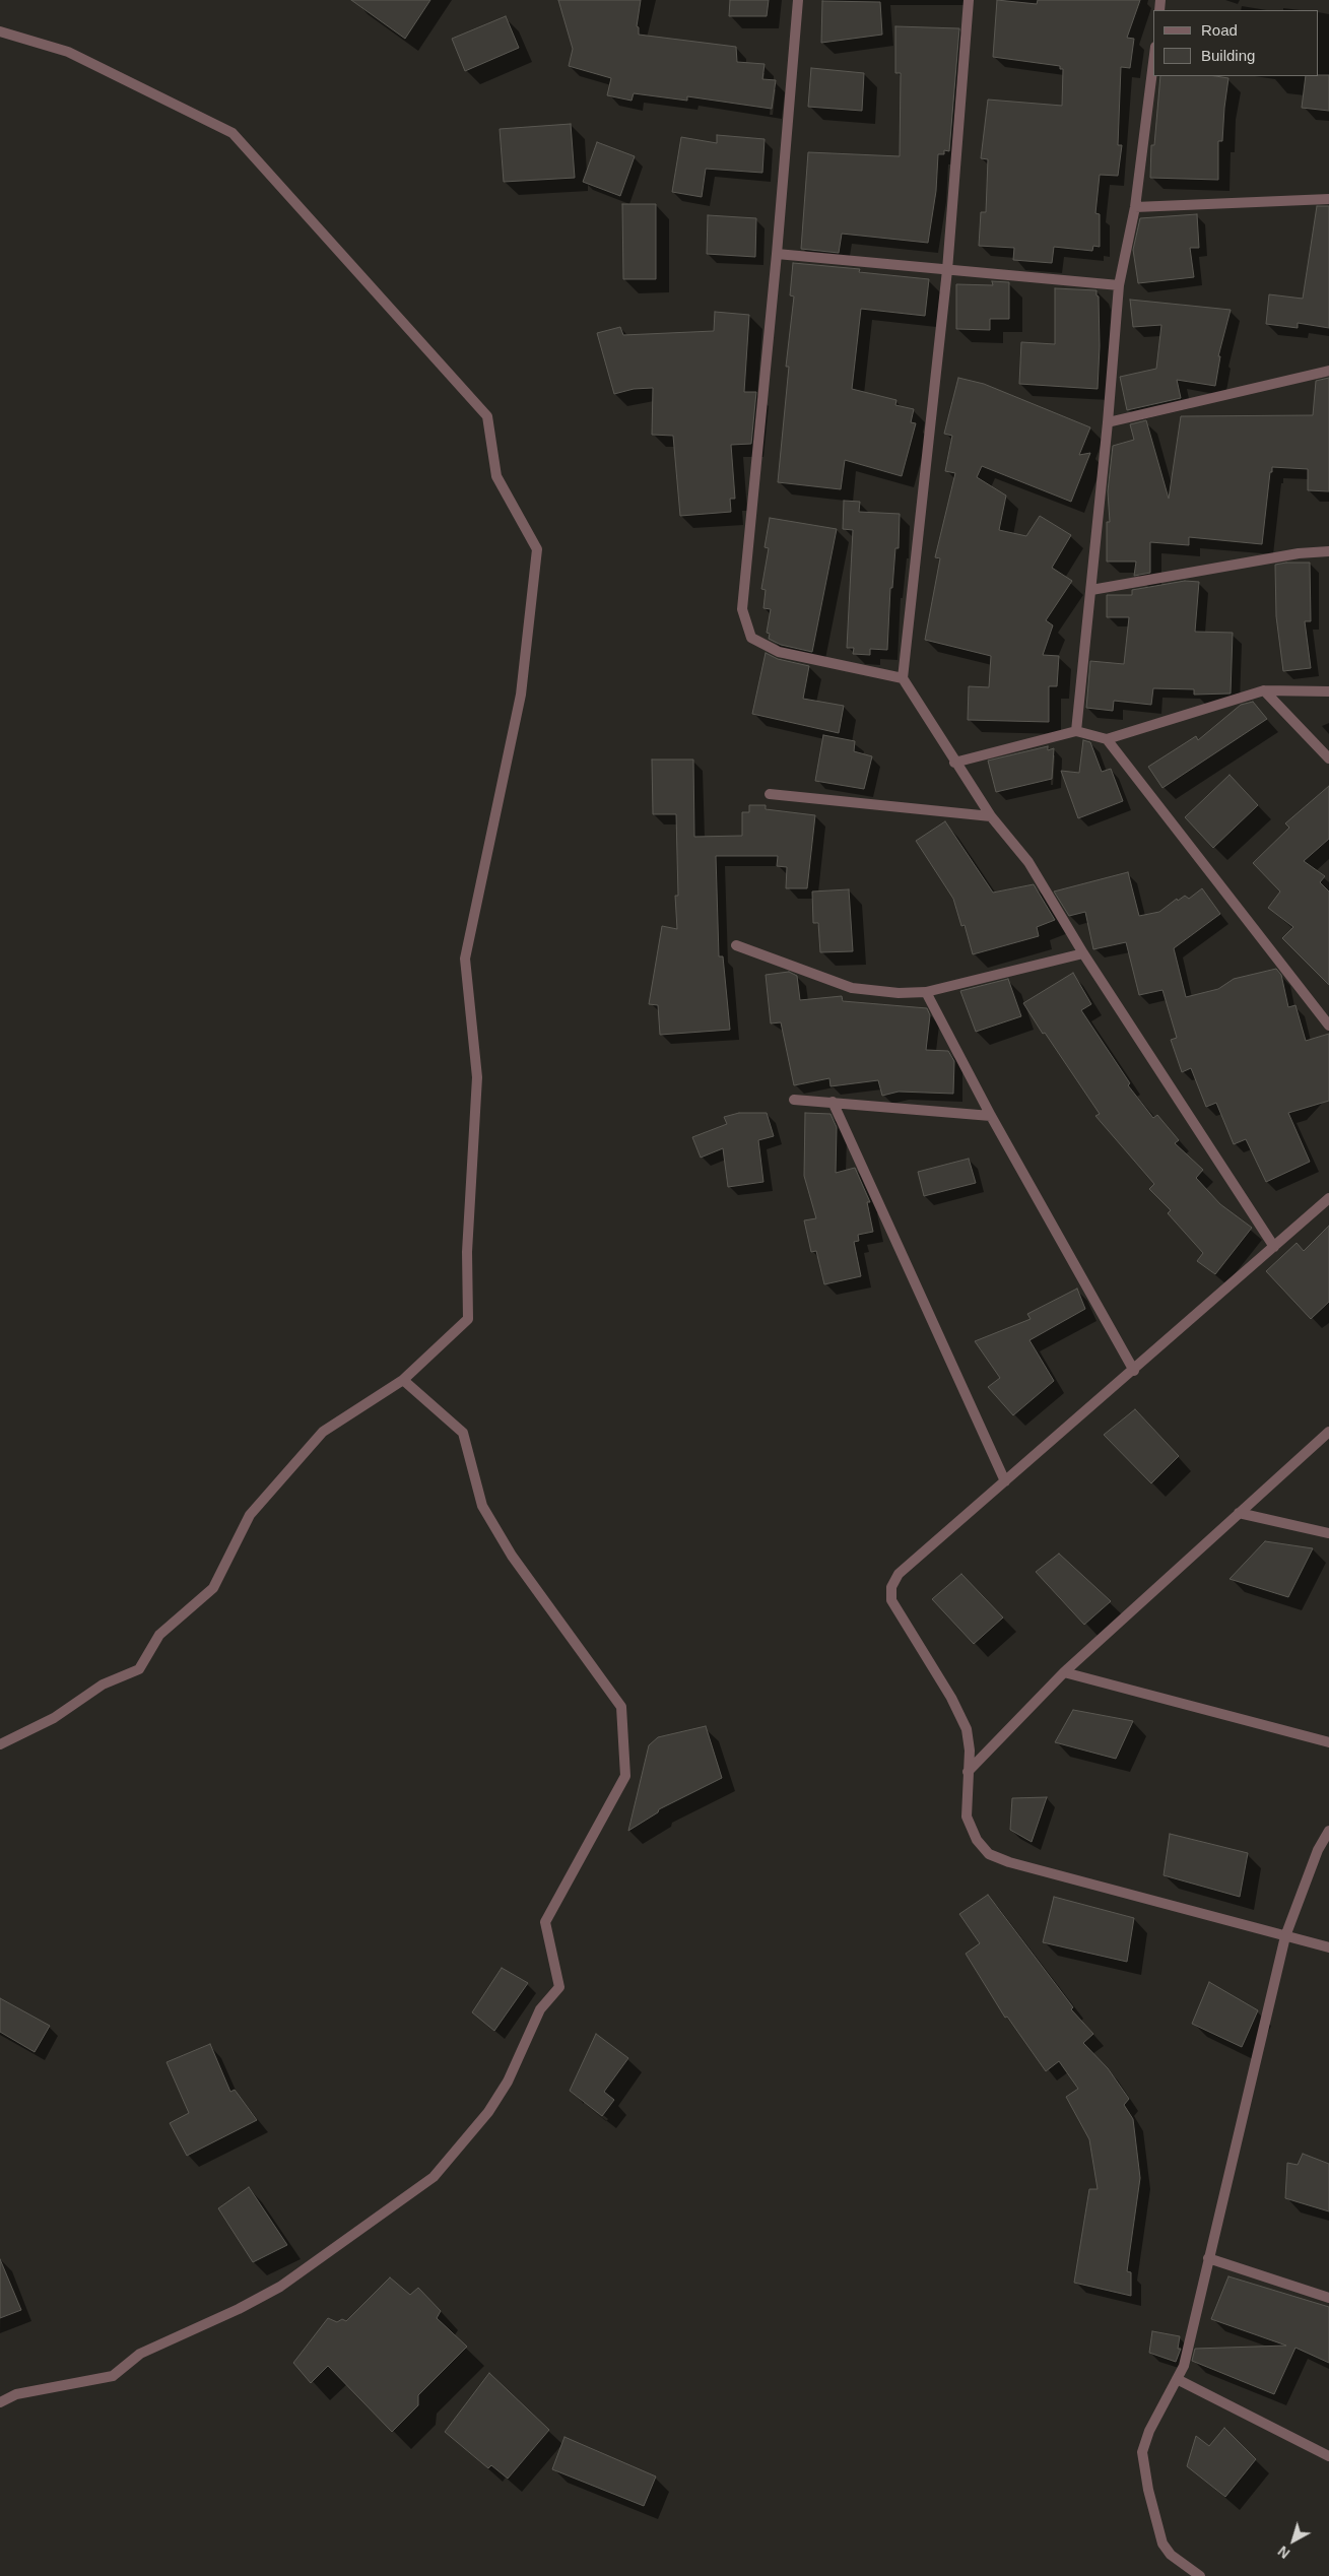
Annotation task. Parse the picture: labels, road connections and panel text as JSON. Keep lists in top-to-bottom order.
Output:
{
  "legend": ["Road", "Building"],
  "north": "bottom left"
}
